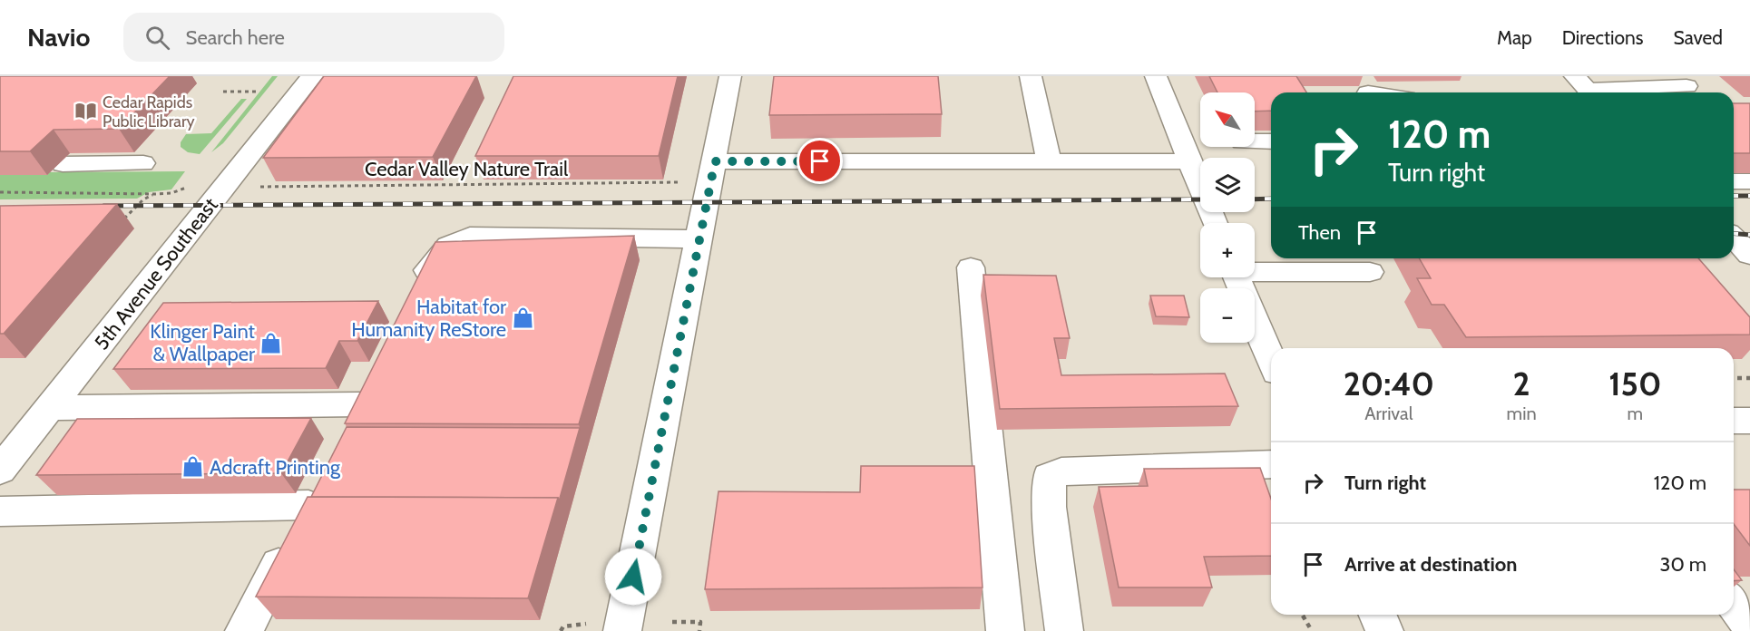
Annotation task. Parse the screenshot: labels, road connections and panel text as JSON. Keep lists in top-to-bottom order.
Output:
{
  "streets": {
    "street": ["5th Avenue Southeast"],
    "path": ["Cedar Valley Nature Trail"]
  },
  "places": {
    "library": ["Cedar Rapids Public Library"],
    "shop": ["Habitat for Humanity ReStore", "Klinger Paint & Wallpaper", "Adcraft Printing"]
  },
  "north": "top left",
  "page": {
    "header": "Navio",
    "search": "Search here",
    "nav": ["Map", "Directions", "Saved"],
    "map_buttons": ["+", "−"],
    "turn": ["120 m", "Turn right"],
    "then": "Then",
    "eta": [
      "20:40",
      "Arrival",
      "2",
      "min",
      "150",
      "m"
    ],
    "list": [
      {
        "name": "Turn right",
        "value": "120 m"
      },
      {
        "name": "Arrive at destination",
        "value": "30 m"
      }
    ]
  }
}
